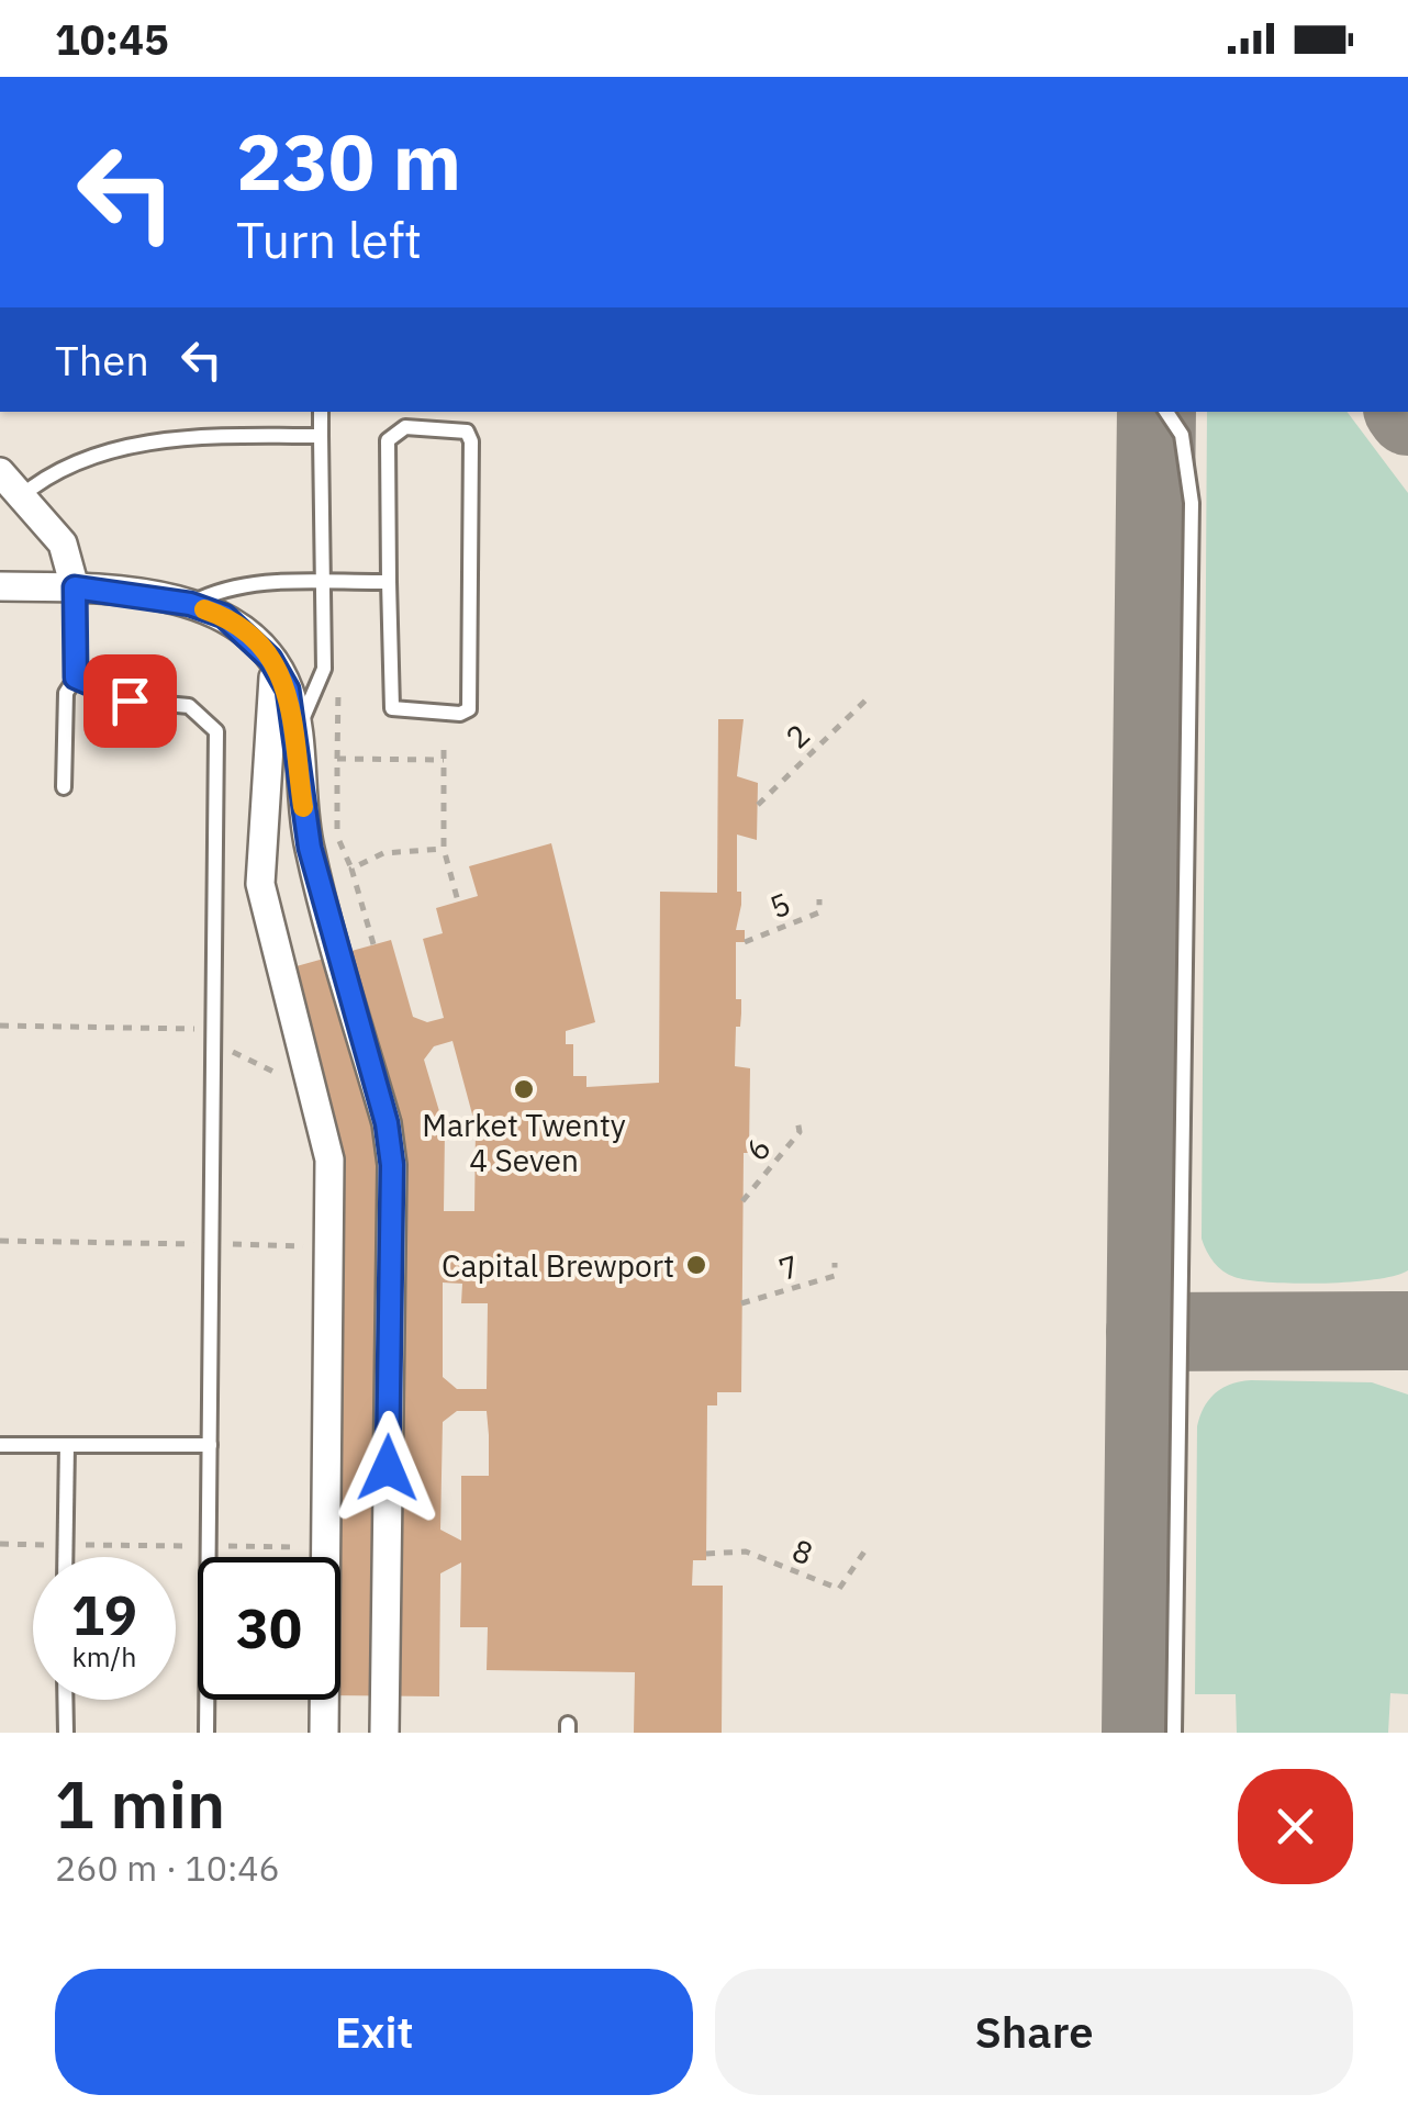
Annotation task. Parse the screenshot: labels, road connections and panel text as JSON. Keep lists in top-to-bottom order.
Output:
{
  "streets": {
    "path": [
      "2",
      "5",
      "6",
      "7",
      "8"
    ]
  },
  "places": ["Market Twenty 4 Seven", "Capital Brewport"],
  "page": {
    "status": "10:45",
    "turn": ["230 m", "Turn left"],
    "then": "Then",
    "speed": "19 km/h",
    "limit": "30",
    "heading": ["1 min", "260 m · 10:46"],
    "buttons": ["Exit", "Share"]
  }
}
